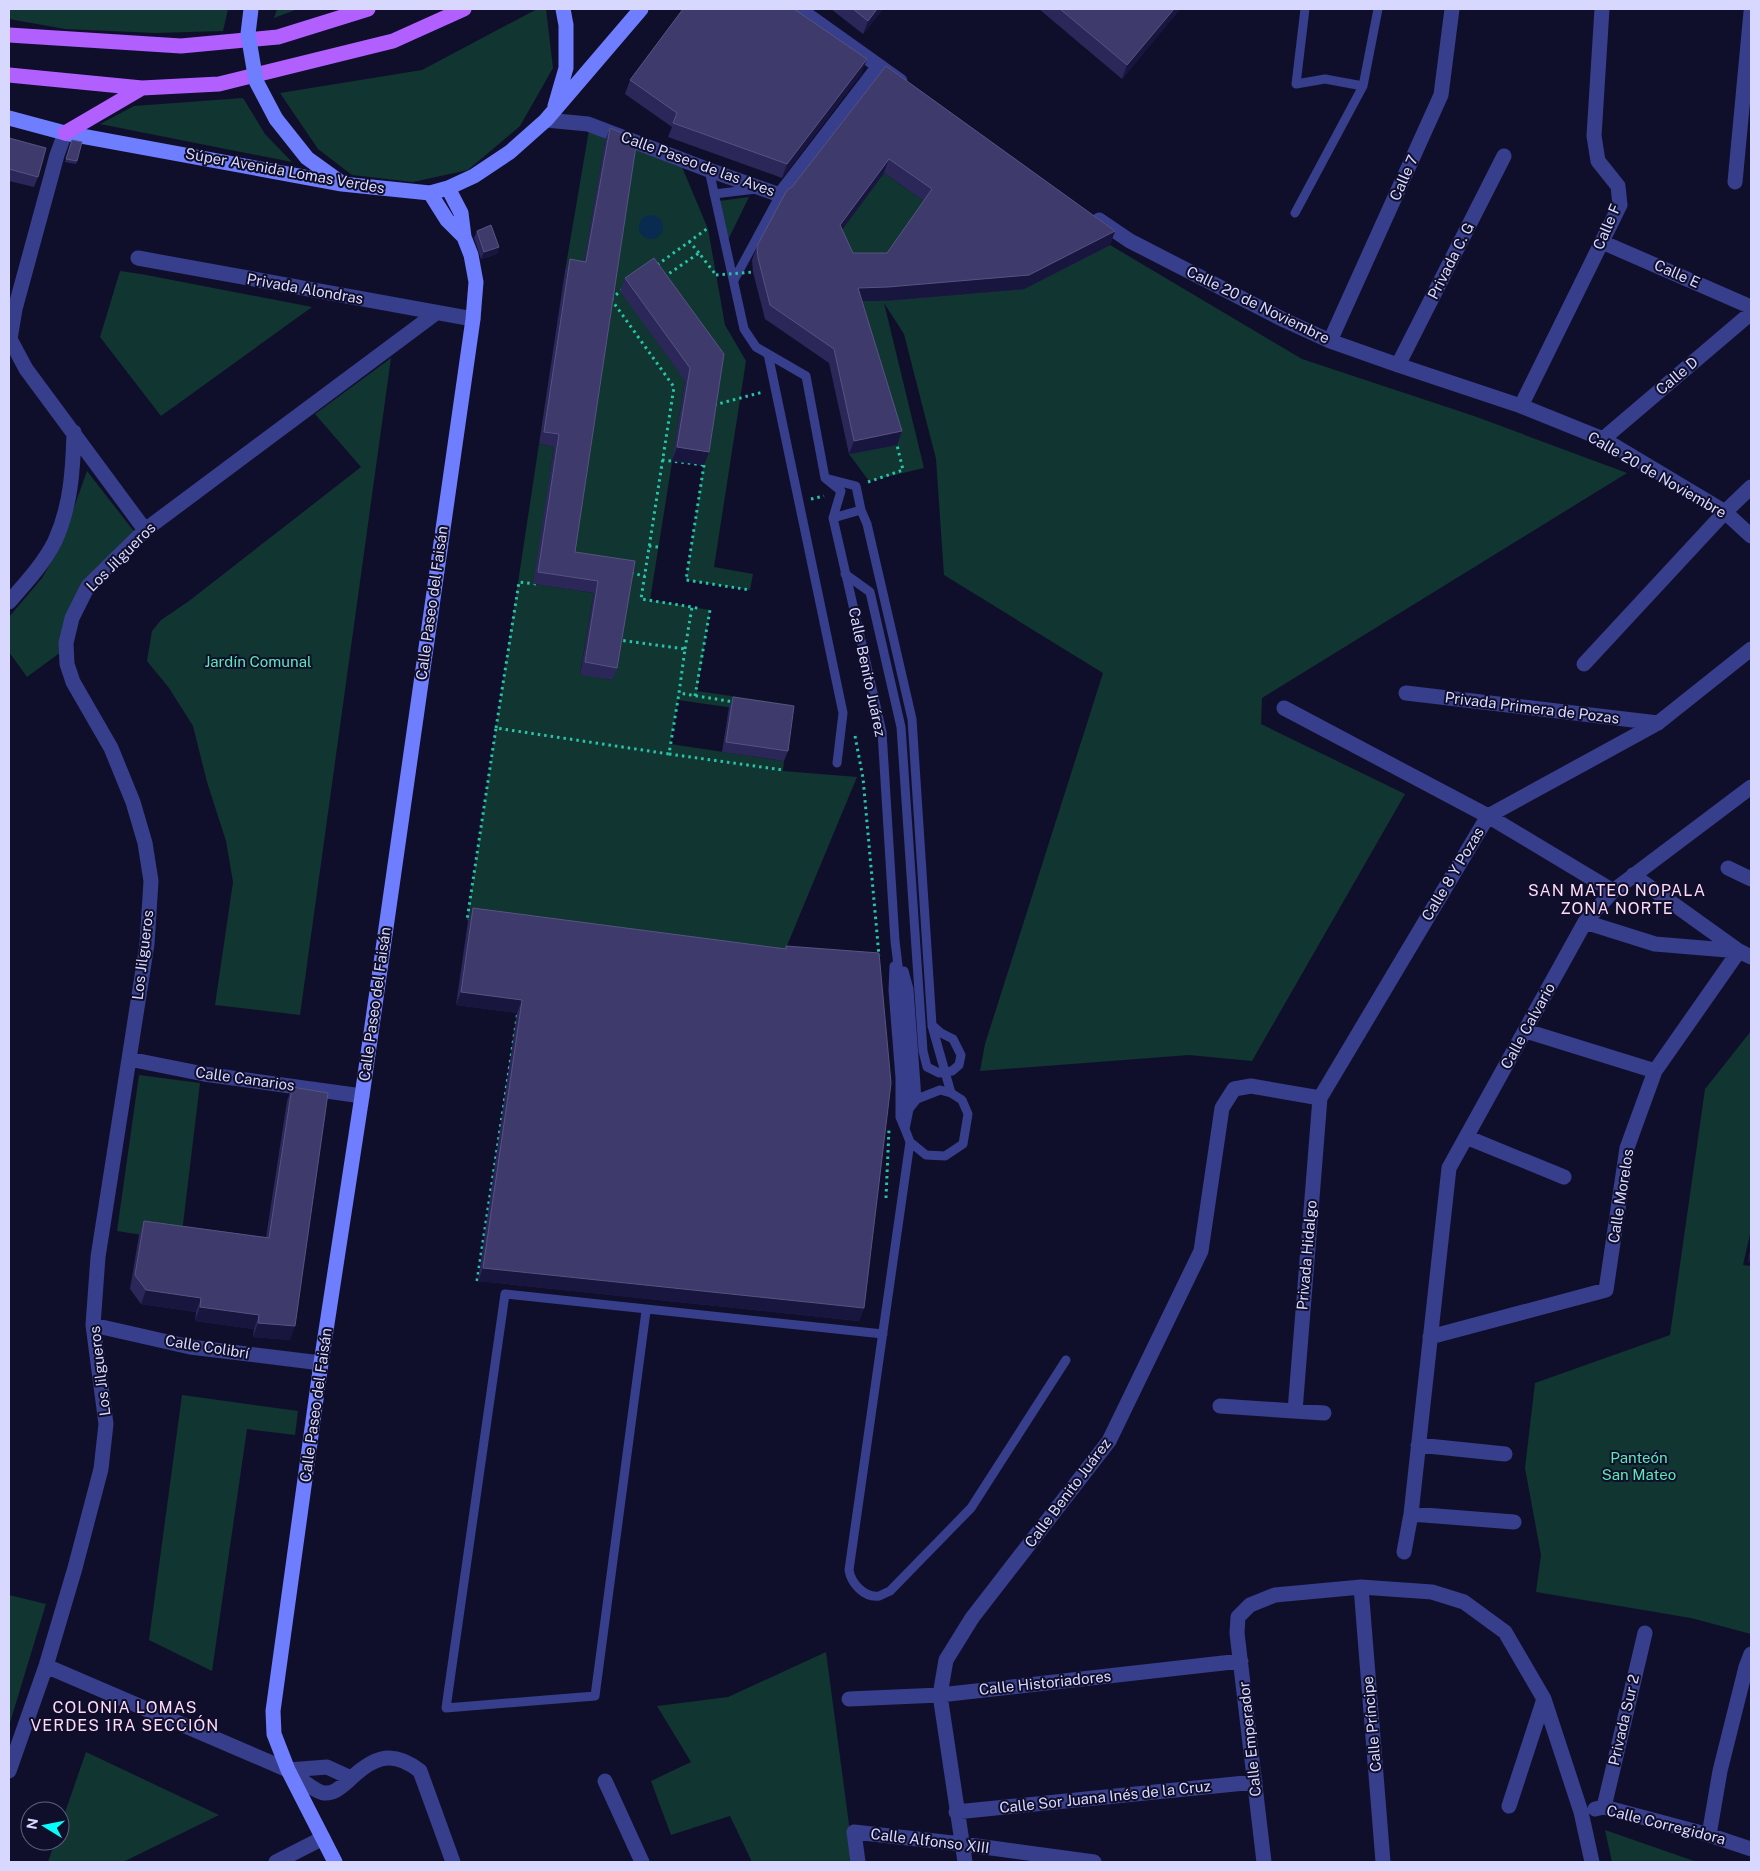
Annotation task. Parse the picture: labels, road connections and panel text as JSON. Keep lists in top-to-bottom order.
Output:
{
  "streets": {
    "street": [
      "Calle Paseo de las Aves",
      "Súper Avenida Lomas Verdes",
      "Calle 7",
      "Calle F",
      "Privada C. G",
      "Calle E",
      "Privada Alondras",
      "Calle 20 de Noviembre",
      "Calle D",
      "Los Jilgueros",
      "Calle Paseo del Faisán",
      "Calle Benito Juárez",
      "Privada Primera de Pozas",
      "Calle 8 Y Pozas",
      "Calle Calvario",
      "Calle Canarios",
      "Calle Morelos",
      "Privada Hidalgo",
      "Calle Colibrí",
      "Calle Historiadores",
      "Privada Sur 2",
      "Calle Príncipe",
      "Calle Emperador",
      "Calle Sor Juana Inés de la Cruz",
      "Calle Corregidora",
      "Calle Alfonso XIII"
    ]
  },
  "crossings": [
    ["Calle Paseo de las Aves", "Súper Avenida Lomas Verdes"],
    ["Súper Avenida Lomas Verdes", "Calle Paseo del Faisán"],
    ["Calle 7", "Calle 20 de Noviembre"],
    ["Calle F", "Calle E"],
    ["Calle F", "Calle 20 de Noviembre"],
    ["Privada C. G", "Calle 20 de Noviembre"],
    ["Privada Alondras", "Los Jilgueros"],
    ["Privada Alondras", "Calle Paseo del Faisán"],
    ["Calle 20 de Noviembre", "Calle D"],
    ["Los Jilgueros", "Calle Canarios"],
    ["Los Jilgueros", "Calle Colibrí"],
    ["Calle Paseo del Faisán", "Calle Canarios"],
    ["Calle Paseo del Faisán", "Calle Colibrí"],
    ["Calle Benito Juárez", "Calle 8 Y Pozas"],
    ["Calle Benito Juárez", "Privada Hidalgo"],
    ["Calle Benito Juárez", "Calle Historiadores"],
    ["Calle Benito Juárez", "Calle Sor Juana Inés de la Cruz"],
    ["Calle Benito Juárez", "Calle Alfonso XIII"],
    ["Privada Primera de Pozas", "Calle 8 Y Pozas"],
    ["Calle 8 Y Pozas", "Privada Hidalgo"],
    ["Calle Calvario", "Calle Morelos"],
    ["Calle Historiadores", "Calle Emperador"],
    ["Privada Sur 2", "Calle Corregidora"],
    ["Calle Príncipe", "Calle Emperador"],
    ["Calle Emperador", "Calle Sor Juana Inés de la Cruz"]
  ],
  "districts": ["SAN MATEO NOPALA ZONA NORTE", "COLONIA LOMAS VERDES 1RA SECCIÓN"],
  "parks": ["Jardín Comunal", "Panteón San Mateo"],
  "north": "left"
}
